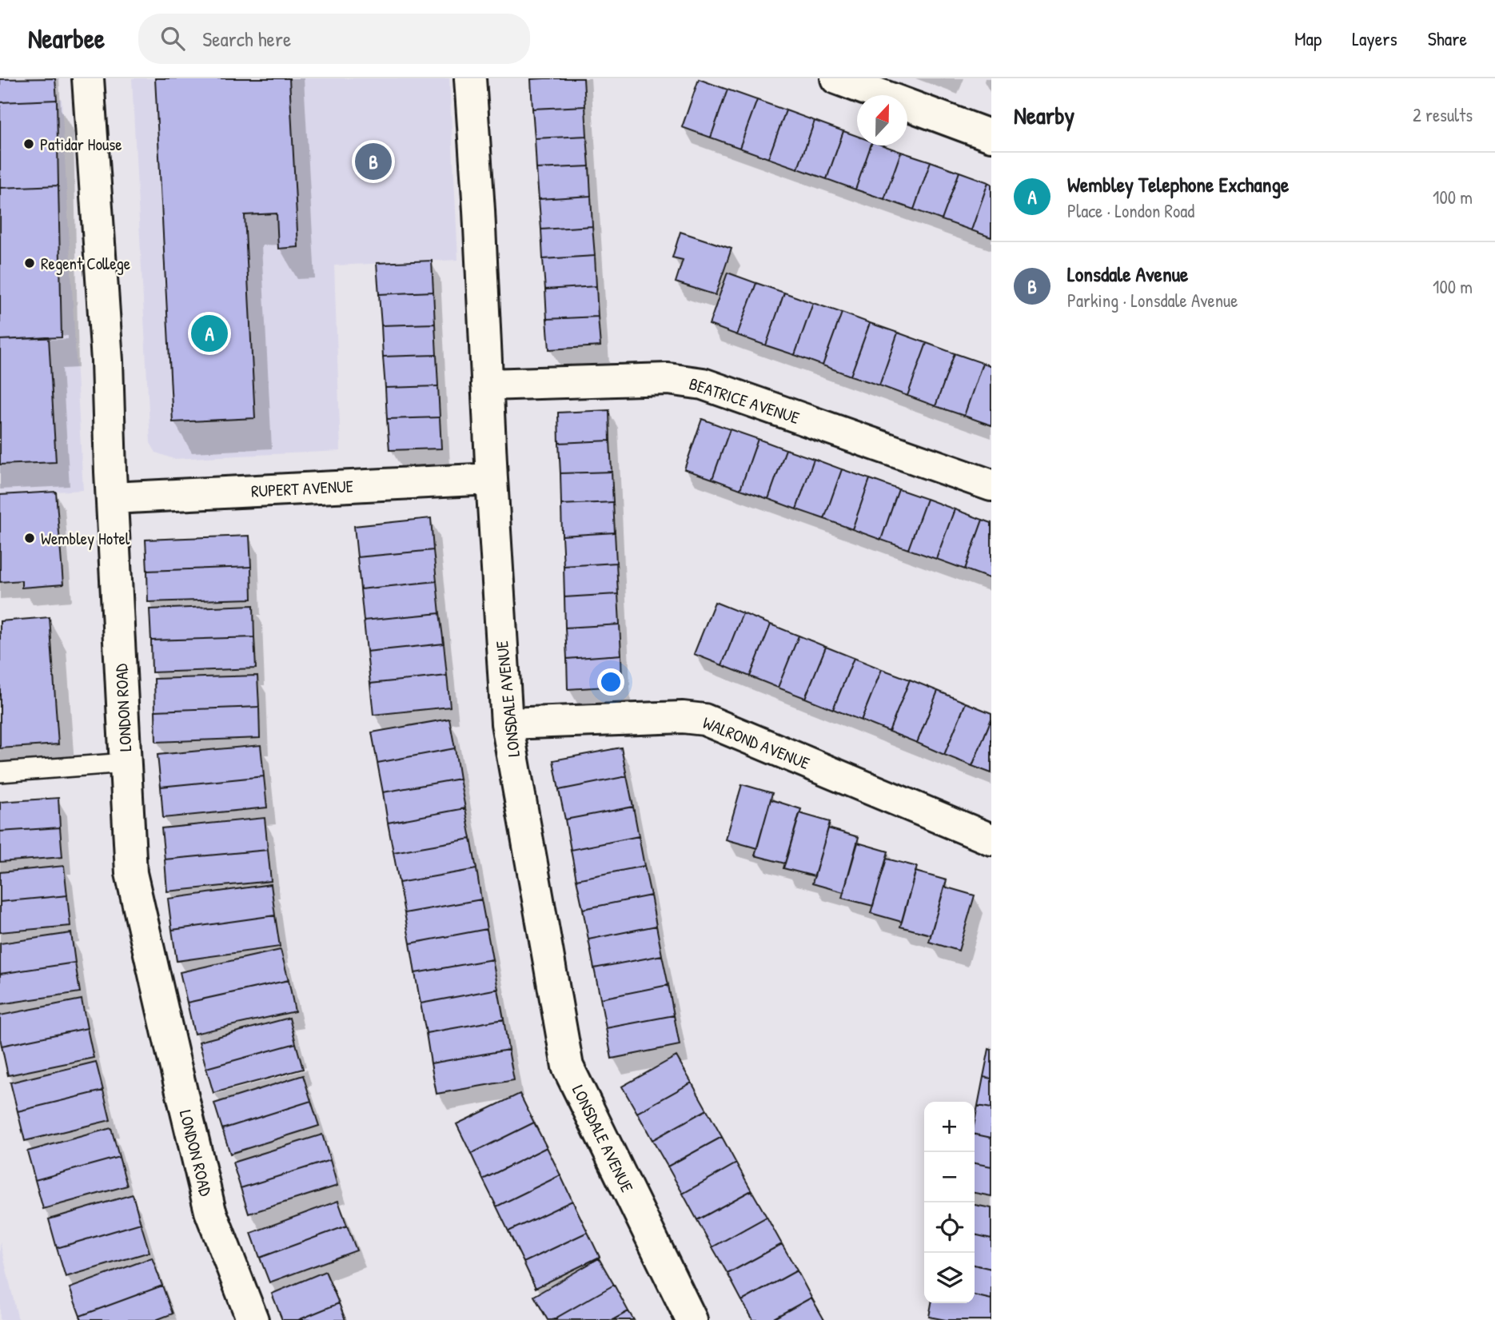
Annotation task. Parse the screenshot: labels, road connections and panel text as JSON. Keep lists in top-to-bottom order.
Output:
{
  "streets": {
    "street": [
      "BEATRICE AVENUE",
      "RUPERT AVENUE",
      "LONSDALE AVENUE",
      "LONDON ROAD",
      "WALROND AVENUE"
    ]
  },
  "crossings": [
    ["BEATRICE AVENUE", "LONSDALE AVENUE"],
    ["RUPERT AVENUE", "LONSDALE AVENUE"],
    ["RUPERT AVENUE", "LONDON ROAD"],
    ["LONSDALE AVENUE", "WALROND AVENUE"]
  ],
  "places": ["Patidar House", "Regent College", "Wembley Hotel"],
  "north": "top",
  "page": {
    "header": "Nearbee",
    "search": "Search here",
    "nav": ["Map", "Layers", "Share"],
    "heading": ["Nearby", "2 results"],
    "pins": ["B", "A"],
    "list": [
      {
        "mark": "A",
        "name": "Wembley Telephone Exchange",
        "note": "Place · London Road",
        "value": "100 m"
      },
      {
        "mark": "B",
        "name": "Lonsdale Avenue",
        "note": "Parking · Lonsdale Avenue",
        "value": "100 m"
      }
    ],
    "map_buttons": ["+", "−"]
  }
}
